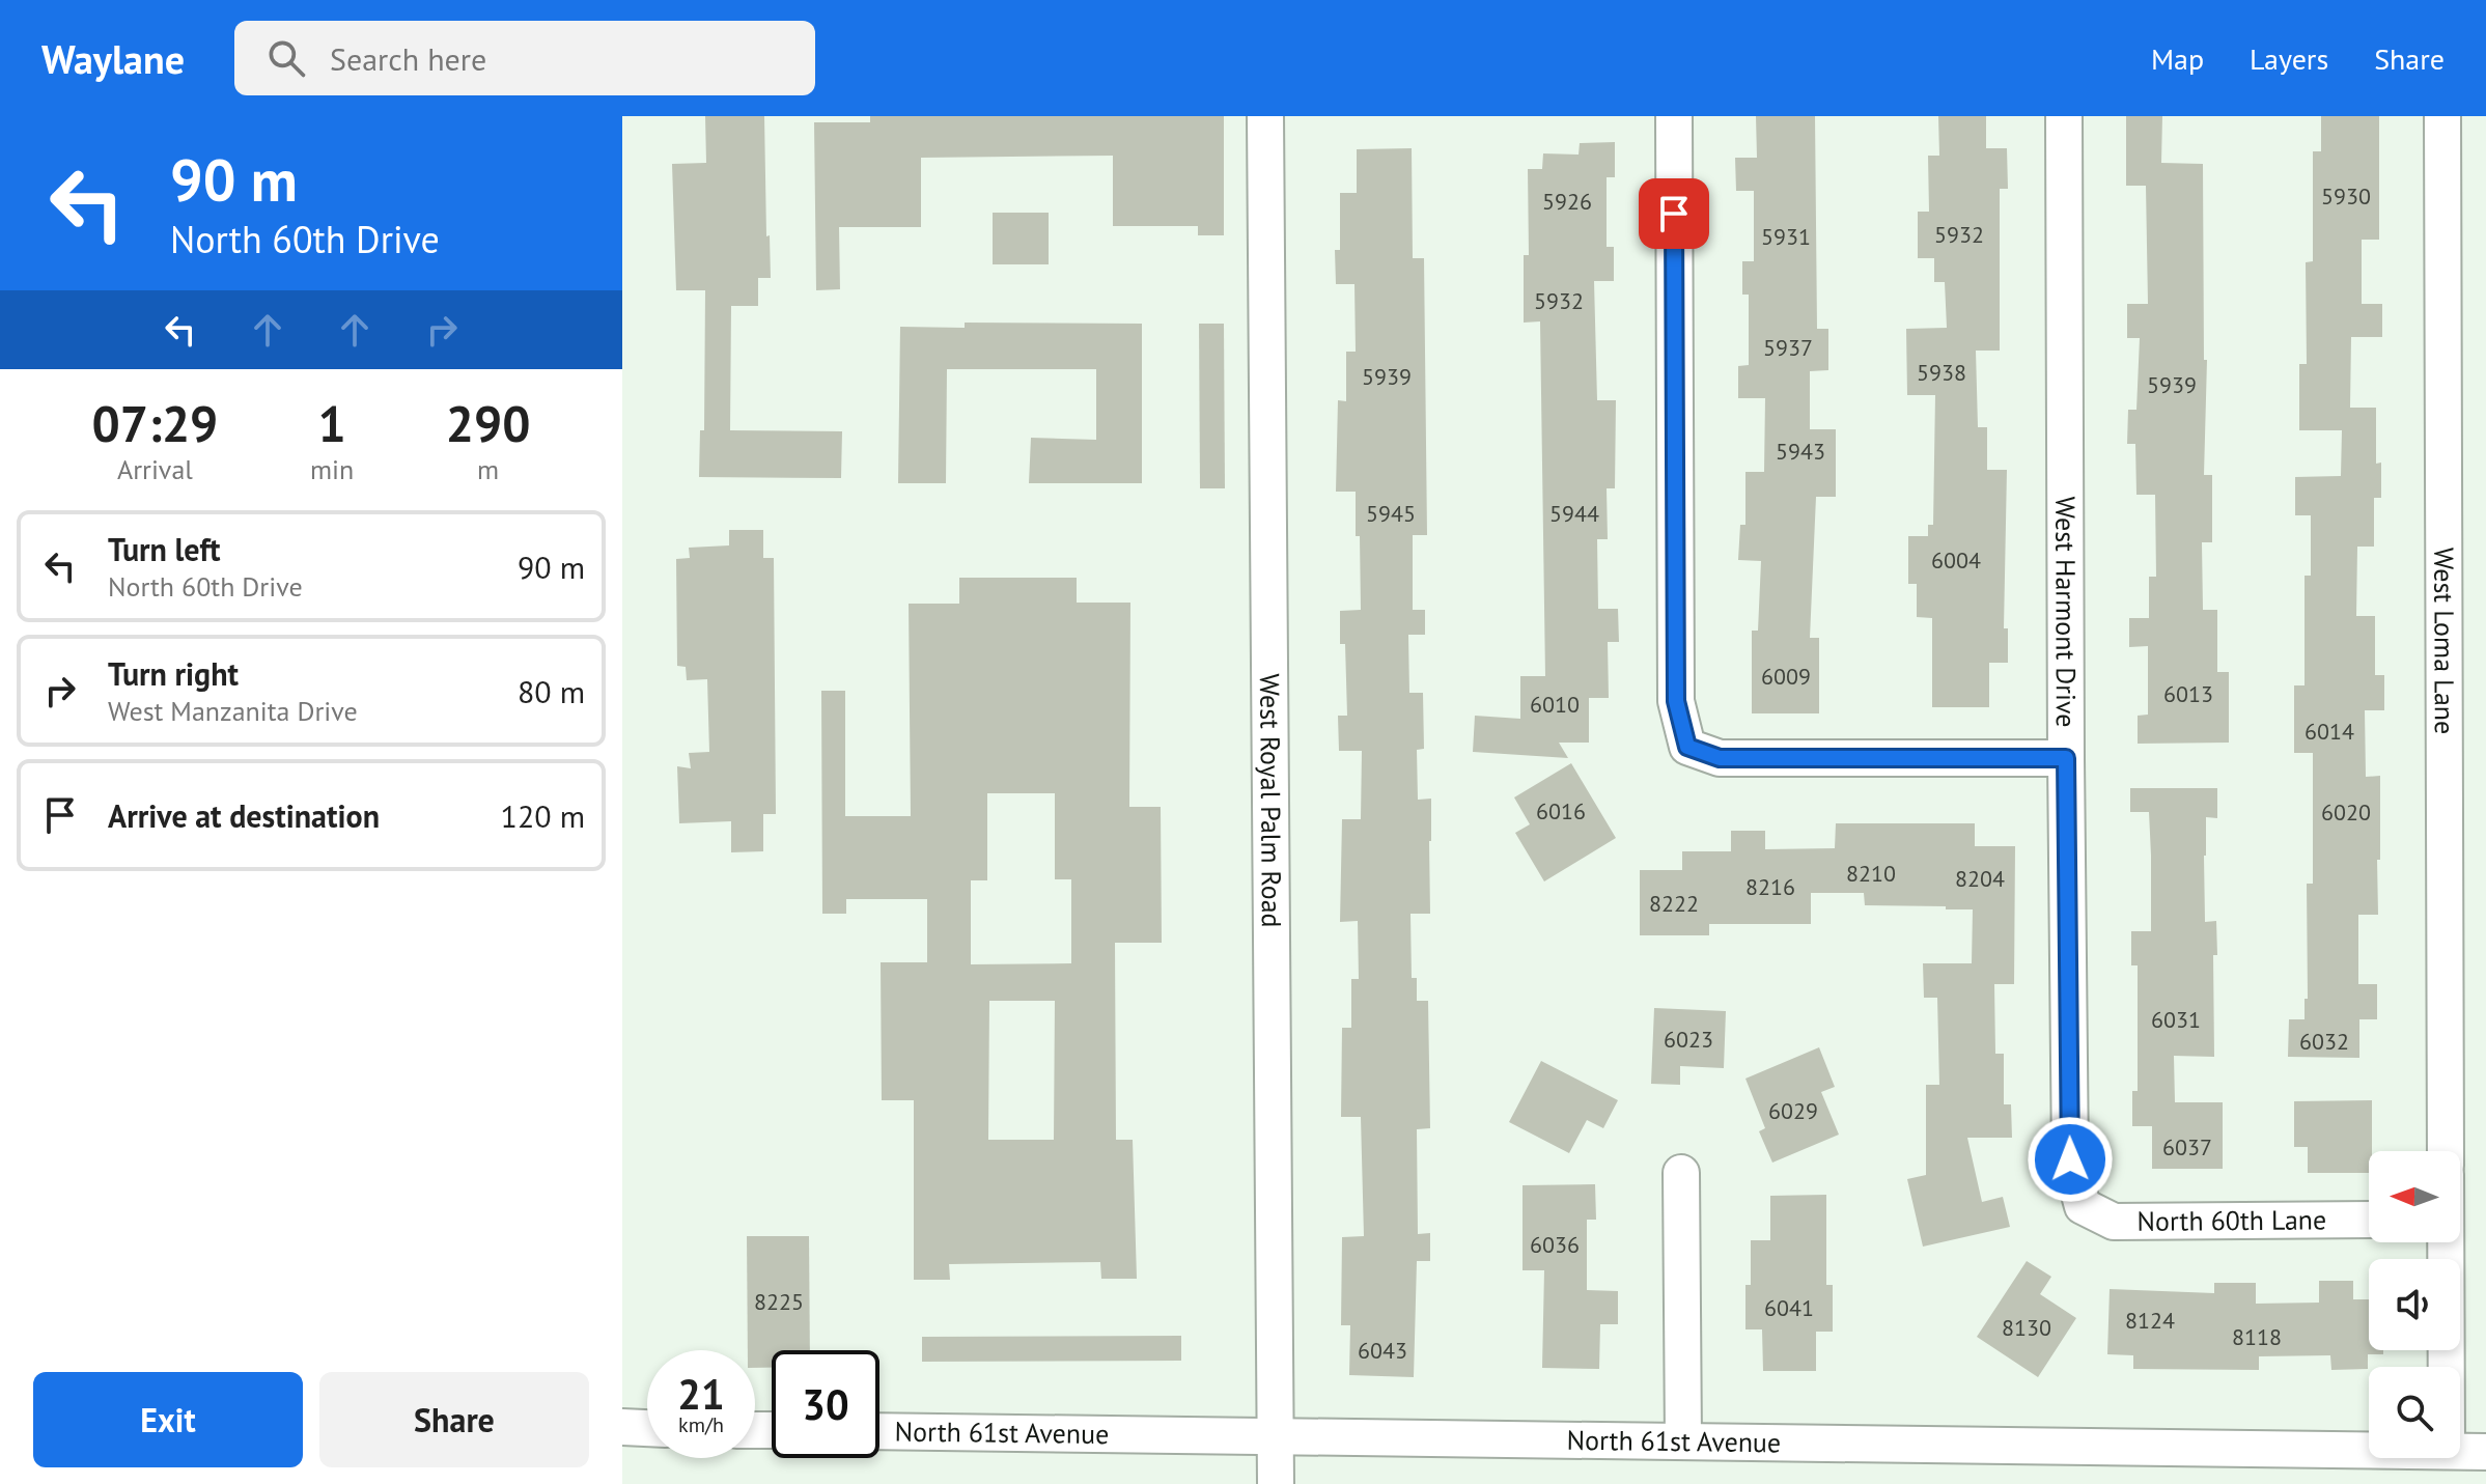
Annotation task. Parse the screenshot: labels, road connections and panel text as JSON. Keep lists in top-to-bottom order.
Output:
{
  "streets": {
    "street": [
      "West Harmont Drive",
      "West Loma Lane",
      "West Royal Palm Road",
      "North 60th Lane",
      "North 61st Avenue"
    ]
  },
  "crossings": [
    ["West Harmont Drive", "North 60th Lane"],
    ["West Royal Palm Road", "North 61st Avenue"]
  ],
  "house_numbers": [
    "5930",
    "5926",
    "5932",
    "5931",
    "5932",
    "5937",
    "5938",
    "5939",
    "5939",
    "5943",
    "5945",
    "5944",
    "6004",
    "6009",
    "6013",
    "6010",
    "6014",
    "6016",
    "6020",
    "8210",
    "8204",
    "8216",
    "8222",
    "6031",
    "6023",
    "6032",
    "6029",
    "6037",
    "6036",
    "8225",
    "6041",
    "8124",
    "8130",
    "8118",
    "6043"
  ],
  "north": "left",
  "page": {
    "header": "Waylane",
    "search": "Search here",
    "nav": ["Map", "Layers", "Share"],
    "turn": ["90 m", "North 60th Drive"],
    "eta": [
      "07:29",
      "Arrival",
      "1",
      "min",
      "290",
      "m"
    ],
    "list": [
      {
        "name": "Turn left",
        "note": "North 60th Drive",
        "value": "90 m"
      },
      {
        "name": "Turn right",
        "note": "West Manzanita Drive",
        "value": "80 m"
      },
      {
        "name": "Arrive at destination",
        "value": "120 m"
      }
    ],
    "speed": "21 km/h",
    "limit": "30",
    "buttons": ["Exit", "Share"]
  }
}
